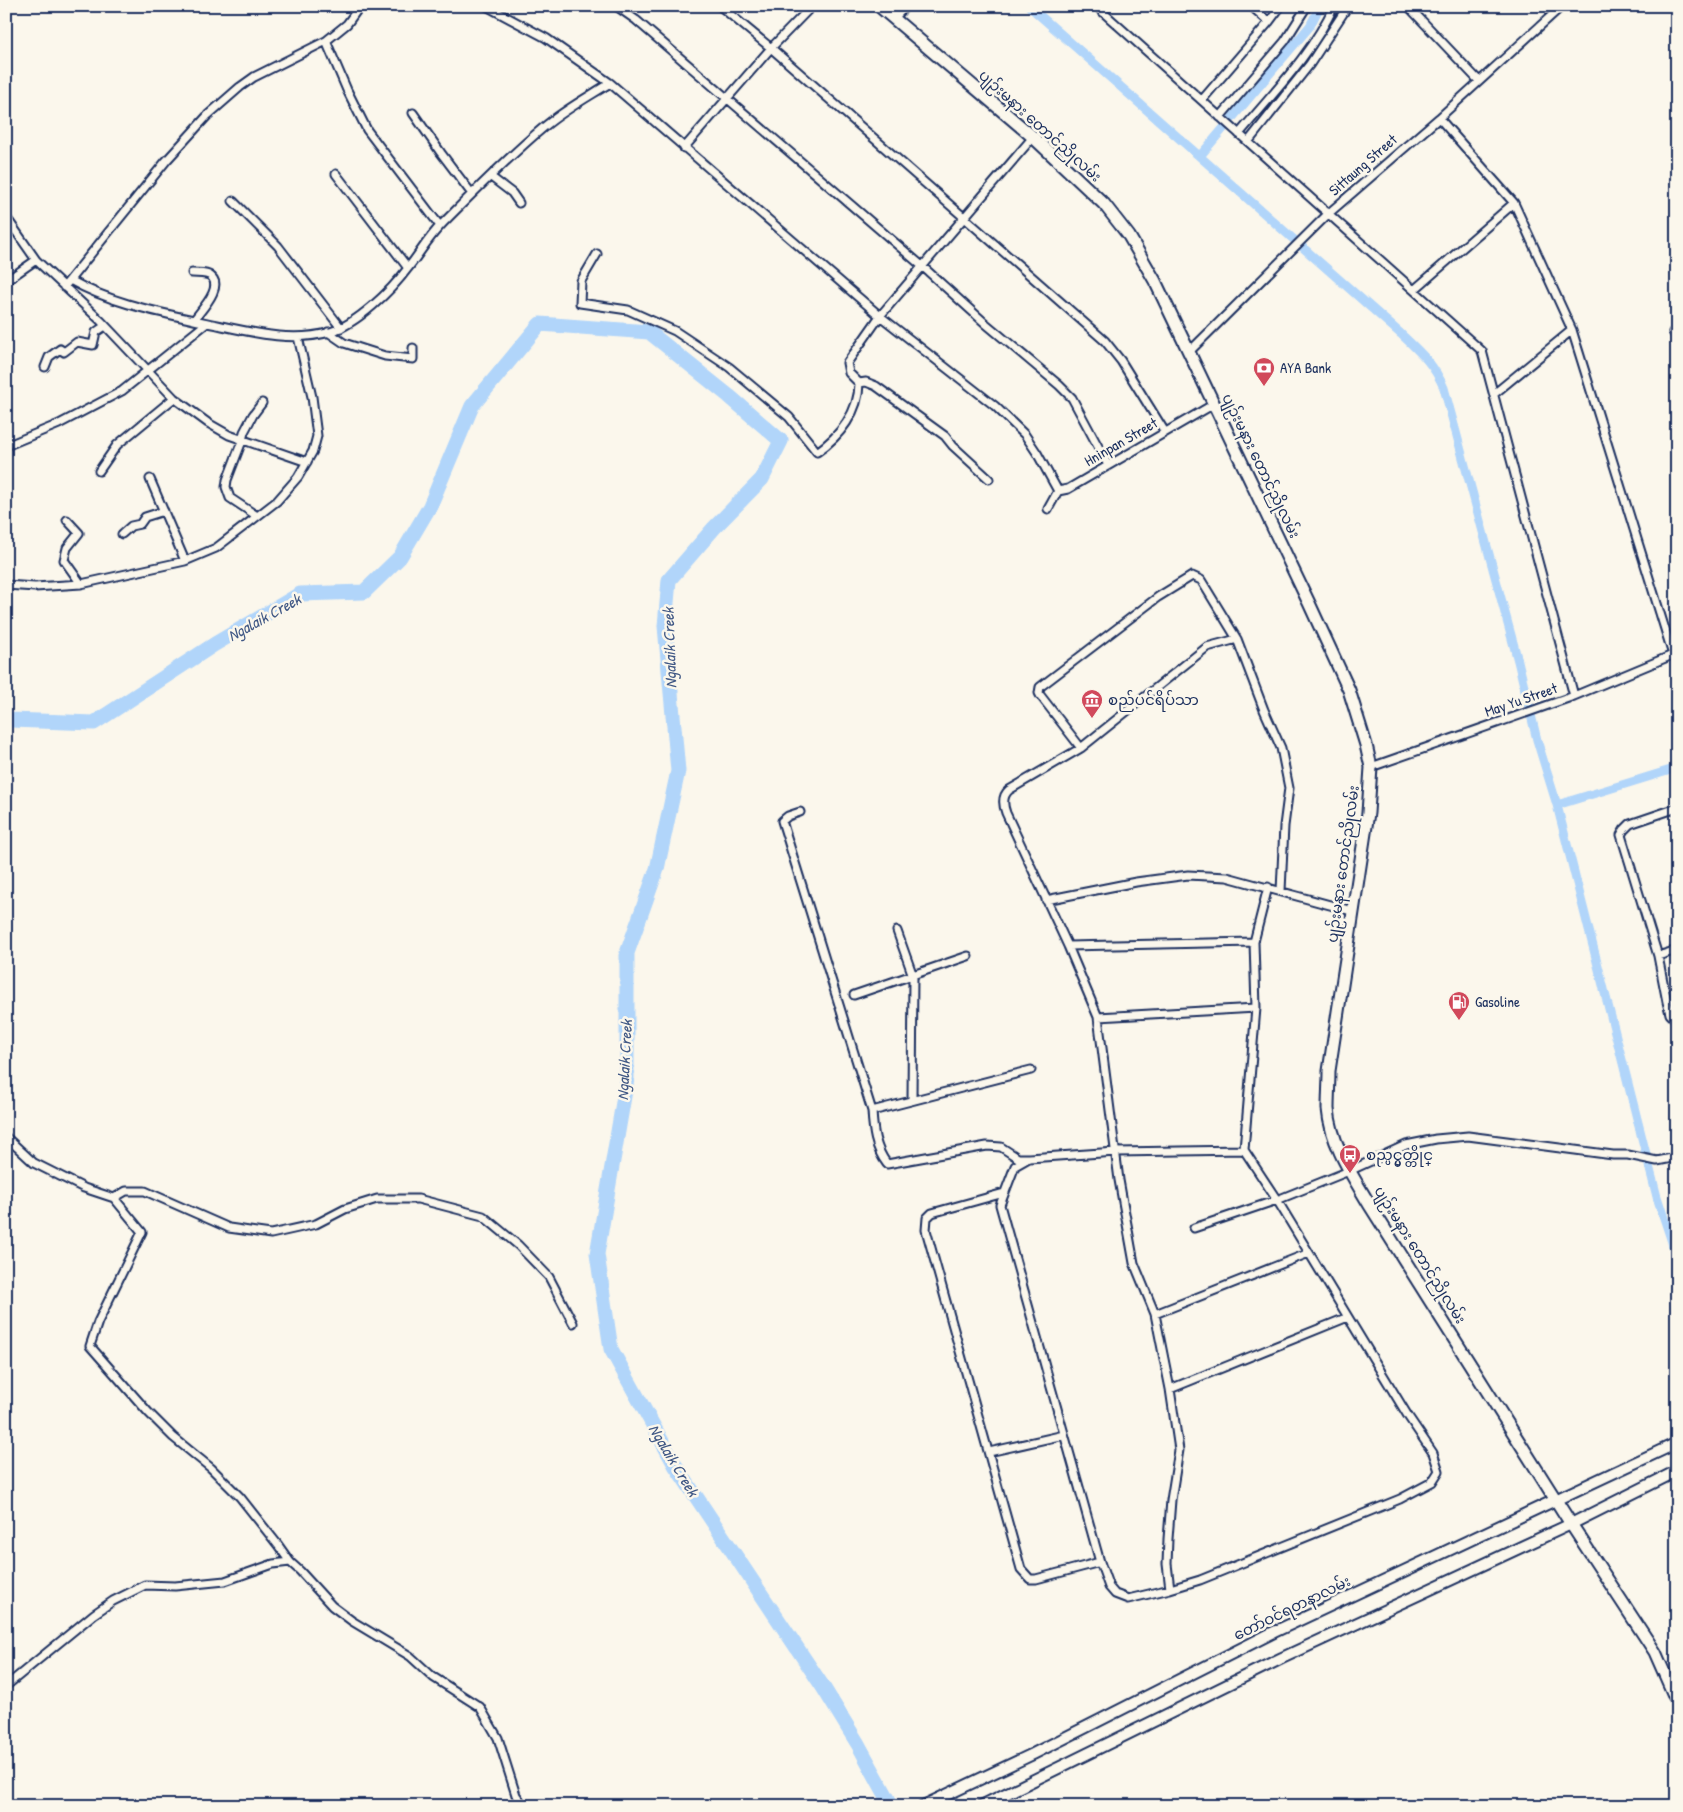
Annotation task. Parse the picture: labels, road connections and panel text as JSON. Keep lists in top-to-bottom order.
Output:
{
  "streets": {
    "main road": ["ပျဉ်းမနား တောင်ညိုလမ်း", "တော်ဝင်ရတနာလမ်း"],
    "street": ["Sittaung Street", "Hninpan Street", "May Yu Street"]
  },
  "crossings": [
    ["ပျဉ်းမနား တောင်ညိုလမ်း", "Sittaung Street"],
    ["ပျဉ်းမနား တောင်ညိုလမ်း", "Hninpan Street"],
    ["ပျဉ်းမနား တောင်ညိုလမ်း", "May Yu Street"],
    ["ပျဉ်းမနား တောင်ညိုလမ်း", "တော်ဝင်ရတနာလမ်း"]
  ],
  "water": ["Ngalaik Creek"],
  "places": {
    "bank": ["AYA Bank"],
    "museum": ["စည်ပင်ရိပ်သာ"],
    "fuel station": ["Gasoline"],
    "bus stop": ["စည္ပင္မွတ္တိုင္"]
  }
}
